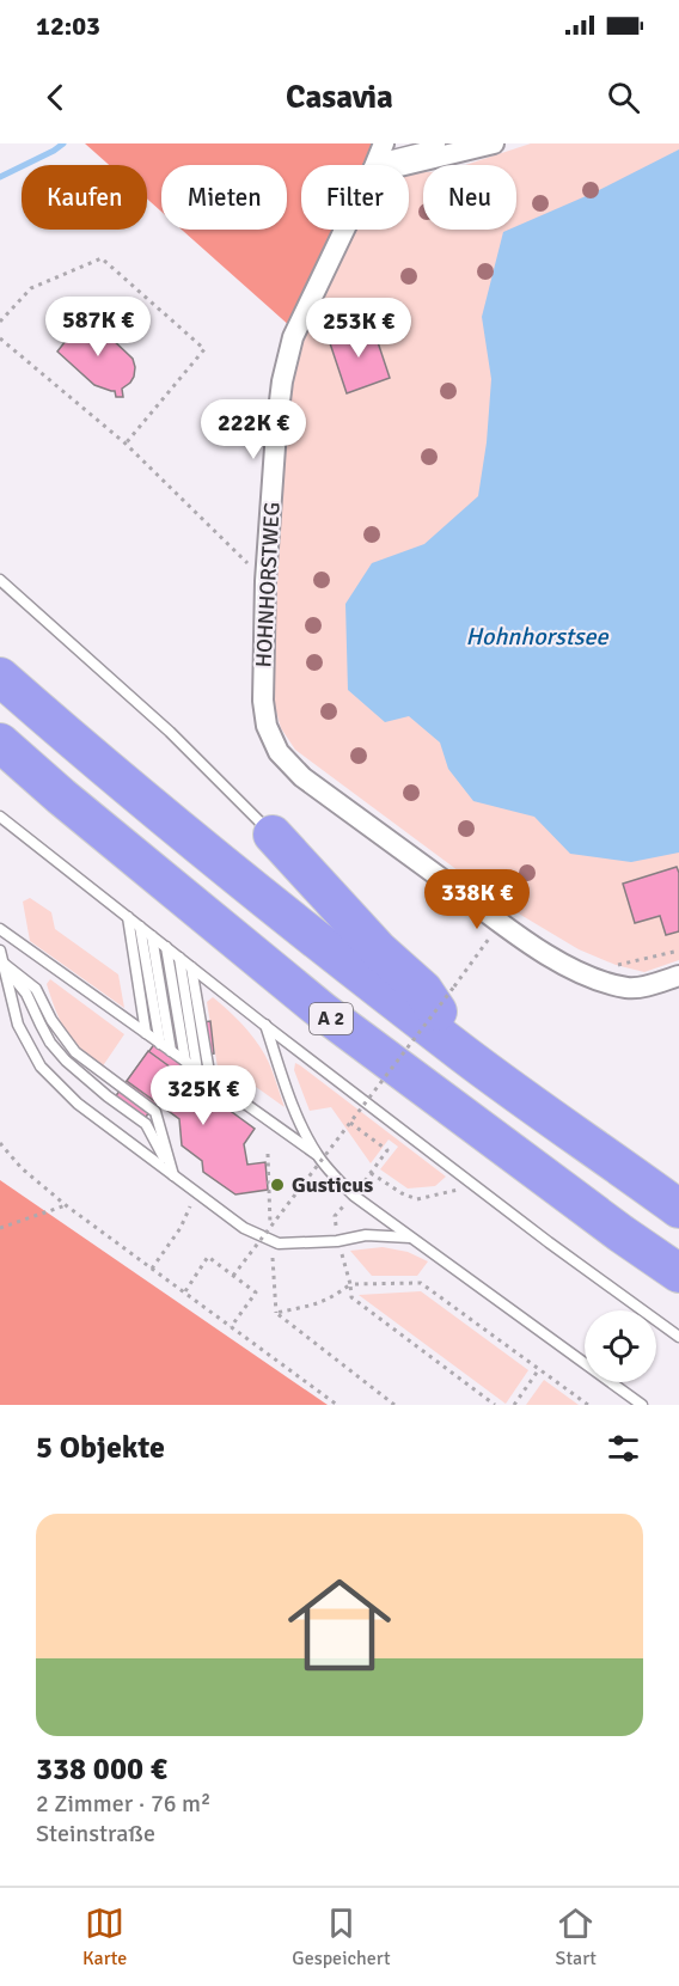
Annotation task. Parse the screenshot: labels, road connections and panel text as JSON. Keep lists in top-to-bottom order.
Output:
{
  "streets": {
    "highway": ["A 2"],
    "street": ["HOHNHORSTWEG"]
  },
  "water": ["Hohnhorstsee"],
  "places": ["Gusticus"],
  "page": {
    "status": "12:03",
    "header": "Casavia",
    "chip": [
      "Kaufen",
      "Mieten",
      "Filter",
      "Neu"
    ],
    "price": [
      "587K €",
      "253K €",
      "222K €",
      "338K €",
      "325K €"
    ],
    "heading": "5 Objekte",
    "list": [
      {
        "name": "338 000 €",
        "note": "2 Zimmer · 76 m² · Steinstraße"
      }
    ],
    "tabs": ["Karte", "Gespeichert", "Start"]
  }
}
